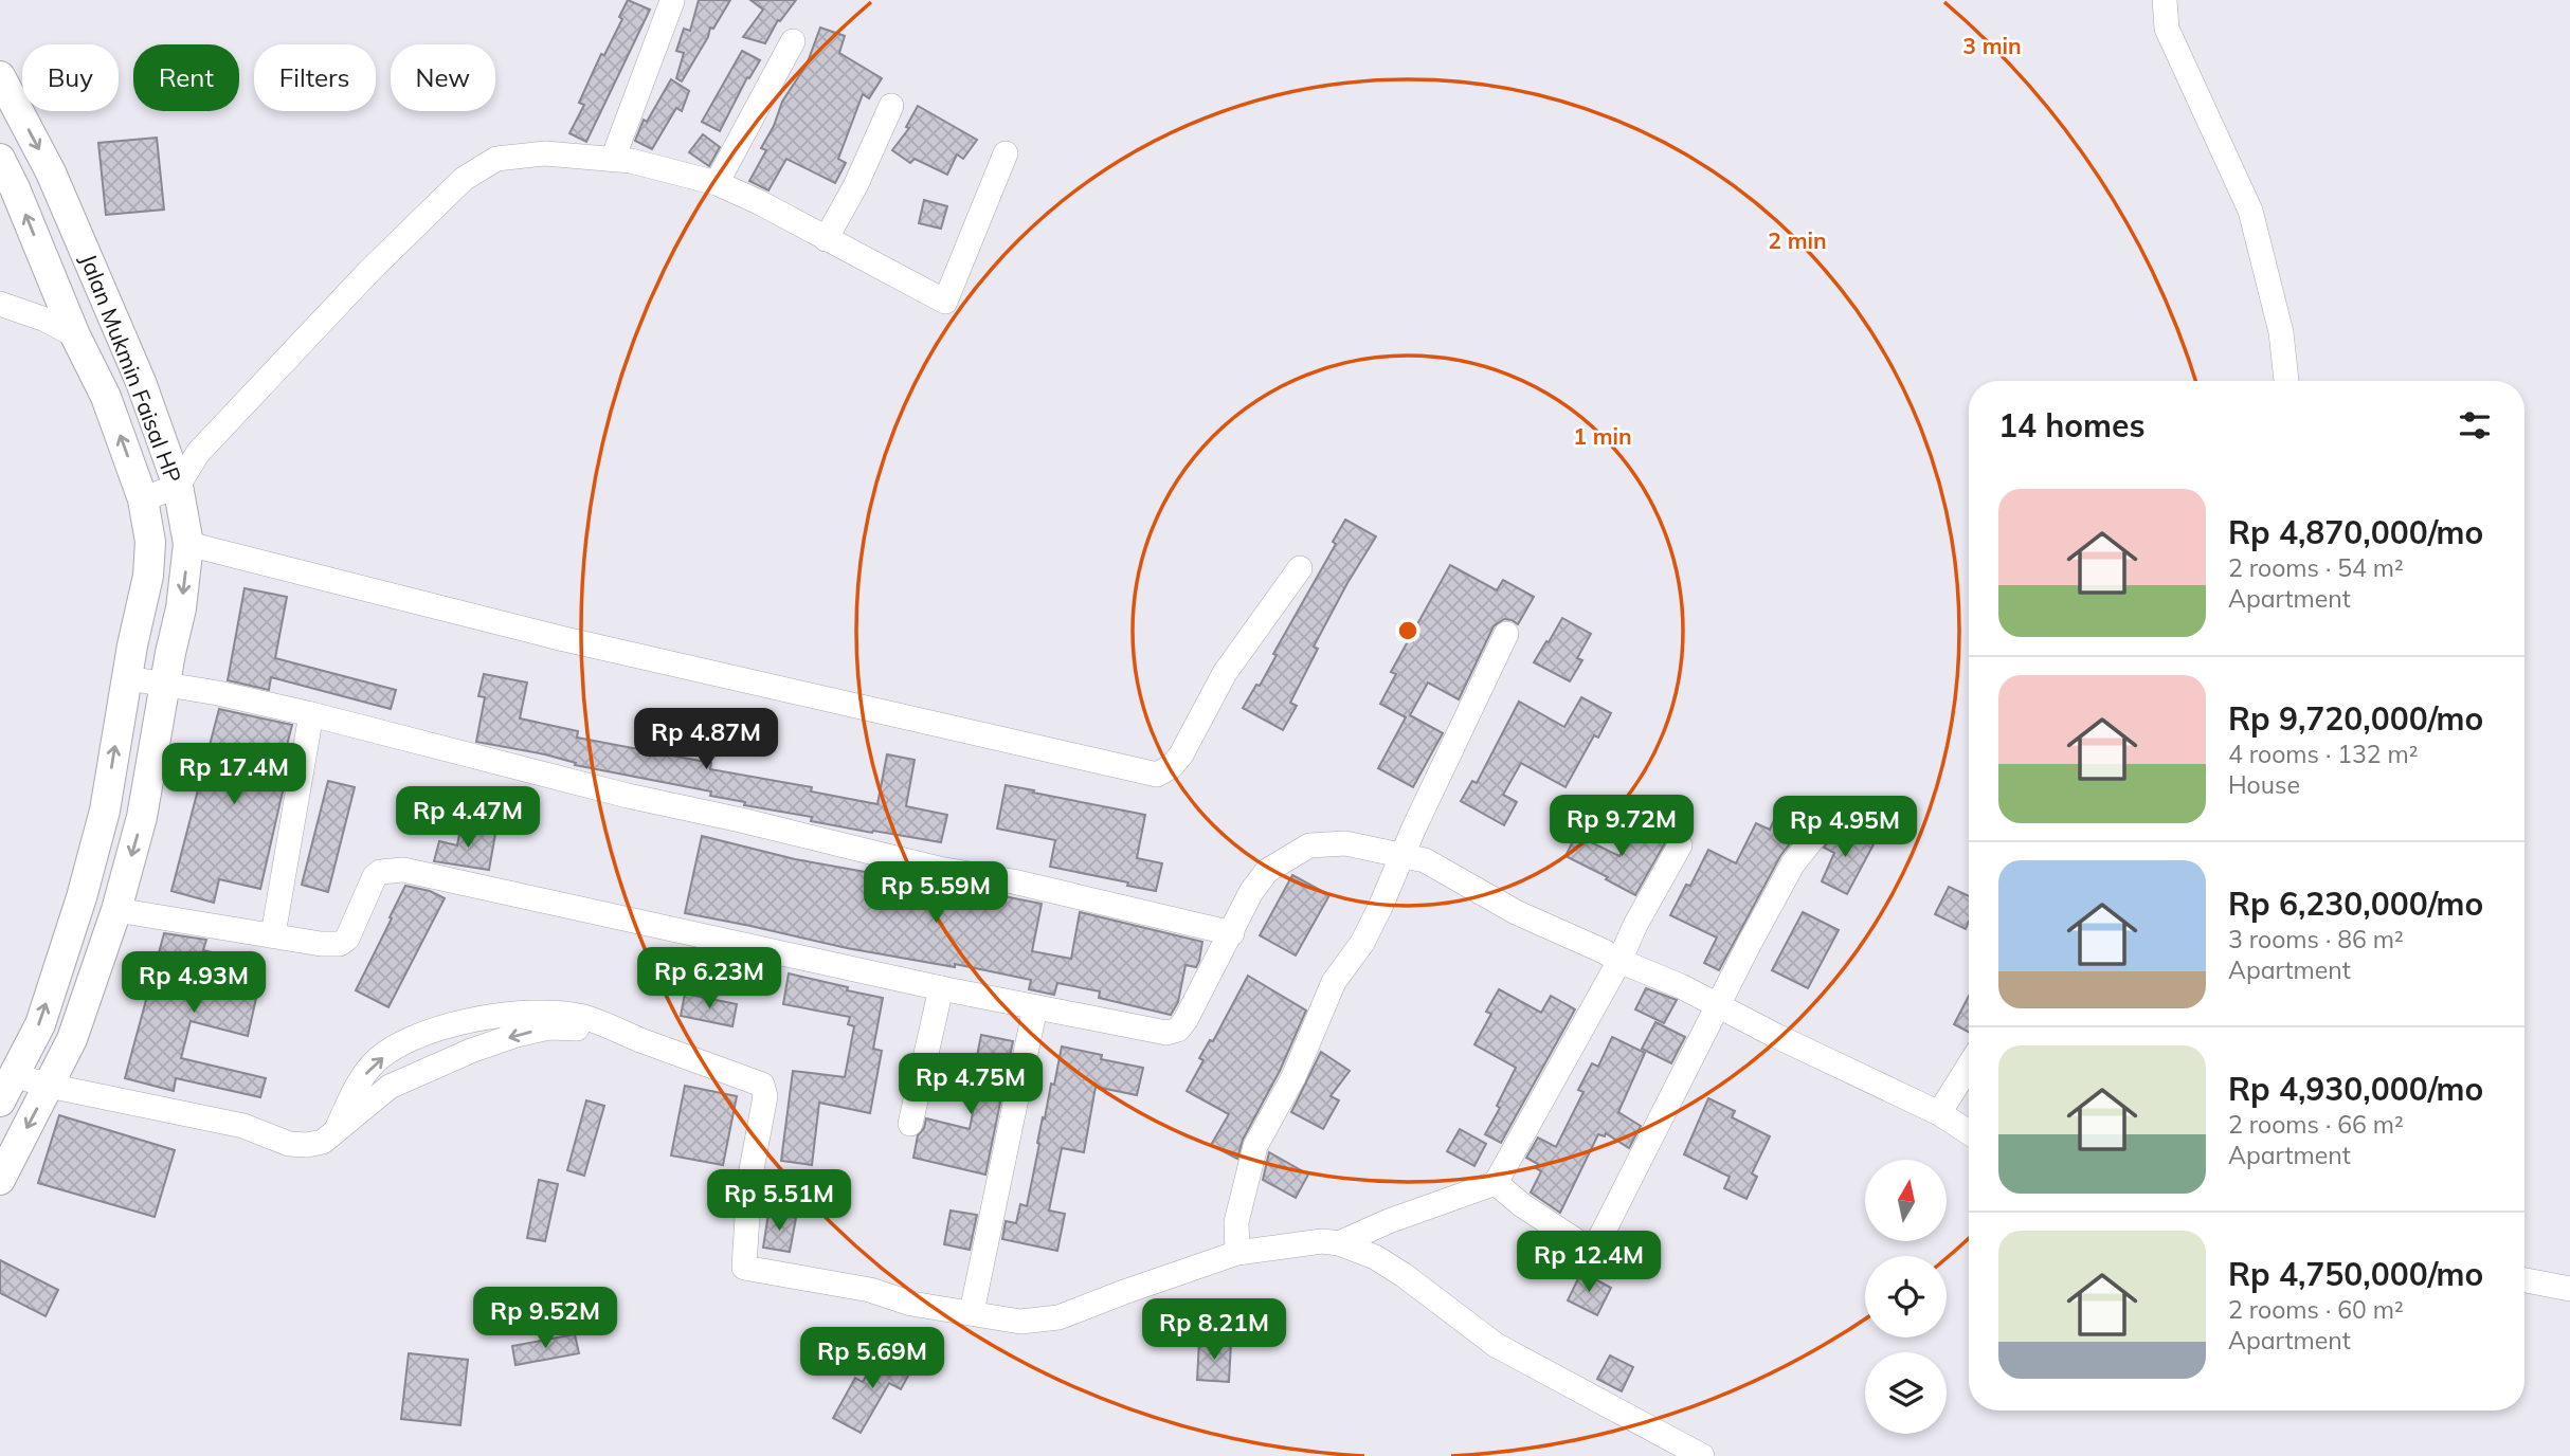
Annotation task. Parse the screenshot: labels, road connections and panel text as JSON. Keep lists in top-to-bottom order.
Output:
{
  "streets": {
    "street": ["Jalan Mukmin Faisal HP"]
  },
  "north": "top",
  "page": {
    "chip": [
      "Buy",
      "Rent",
      "Filters",
      "New"
    ],
    "heading": "14 homes",
    "list": [
      {
        "name": "Rp 4,870,000/mo",
        "note": "2 rooms · 54 m² · Apartment"
      },
      {
        "name": "Rp 9,720,000/mo",
        "note": "4 rooms · 132 m² · House"
      },
      {
        "name": "Rp 6,230,000/mo",
        "note": "3 rooms · 86 m² · Apartment"
      },
      {
        "name": "Rp 4,930,000/mo",
        "note": "2 rooms · 66 m² · Apartment"
      },
      {
        "name": "Rp 4,750,000/mo",
        "note": "2 rooms · 60 m² · Apartment"
      }
    ],
    "price": [
      "Rp 4.87M",
      "Rp 17.4M",
      "Rp 4.47M",
      "Rp 9.72M",
      "Rp 4.95M",
      "Rp 5.59M",
      "Rp 6.23M",
      "Rp 4.93M",
      "Rp 4.75M",
      "Rp 5.51M",
      "Rp 12.4M",
      "Rp 9.52M",
      "Rp 8.21M",
      "Rp 5.69M"
    ]
  },
  "rings": ["3 min", "2 min", "1 min"]
}
